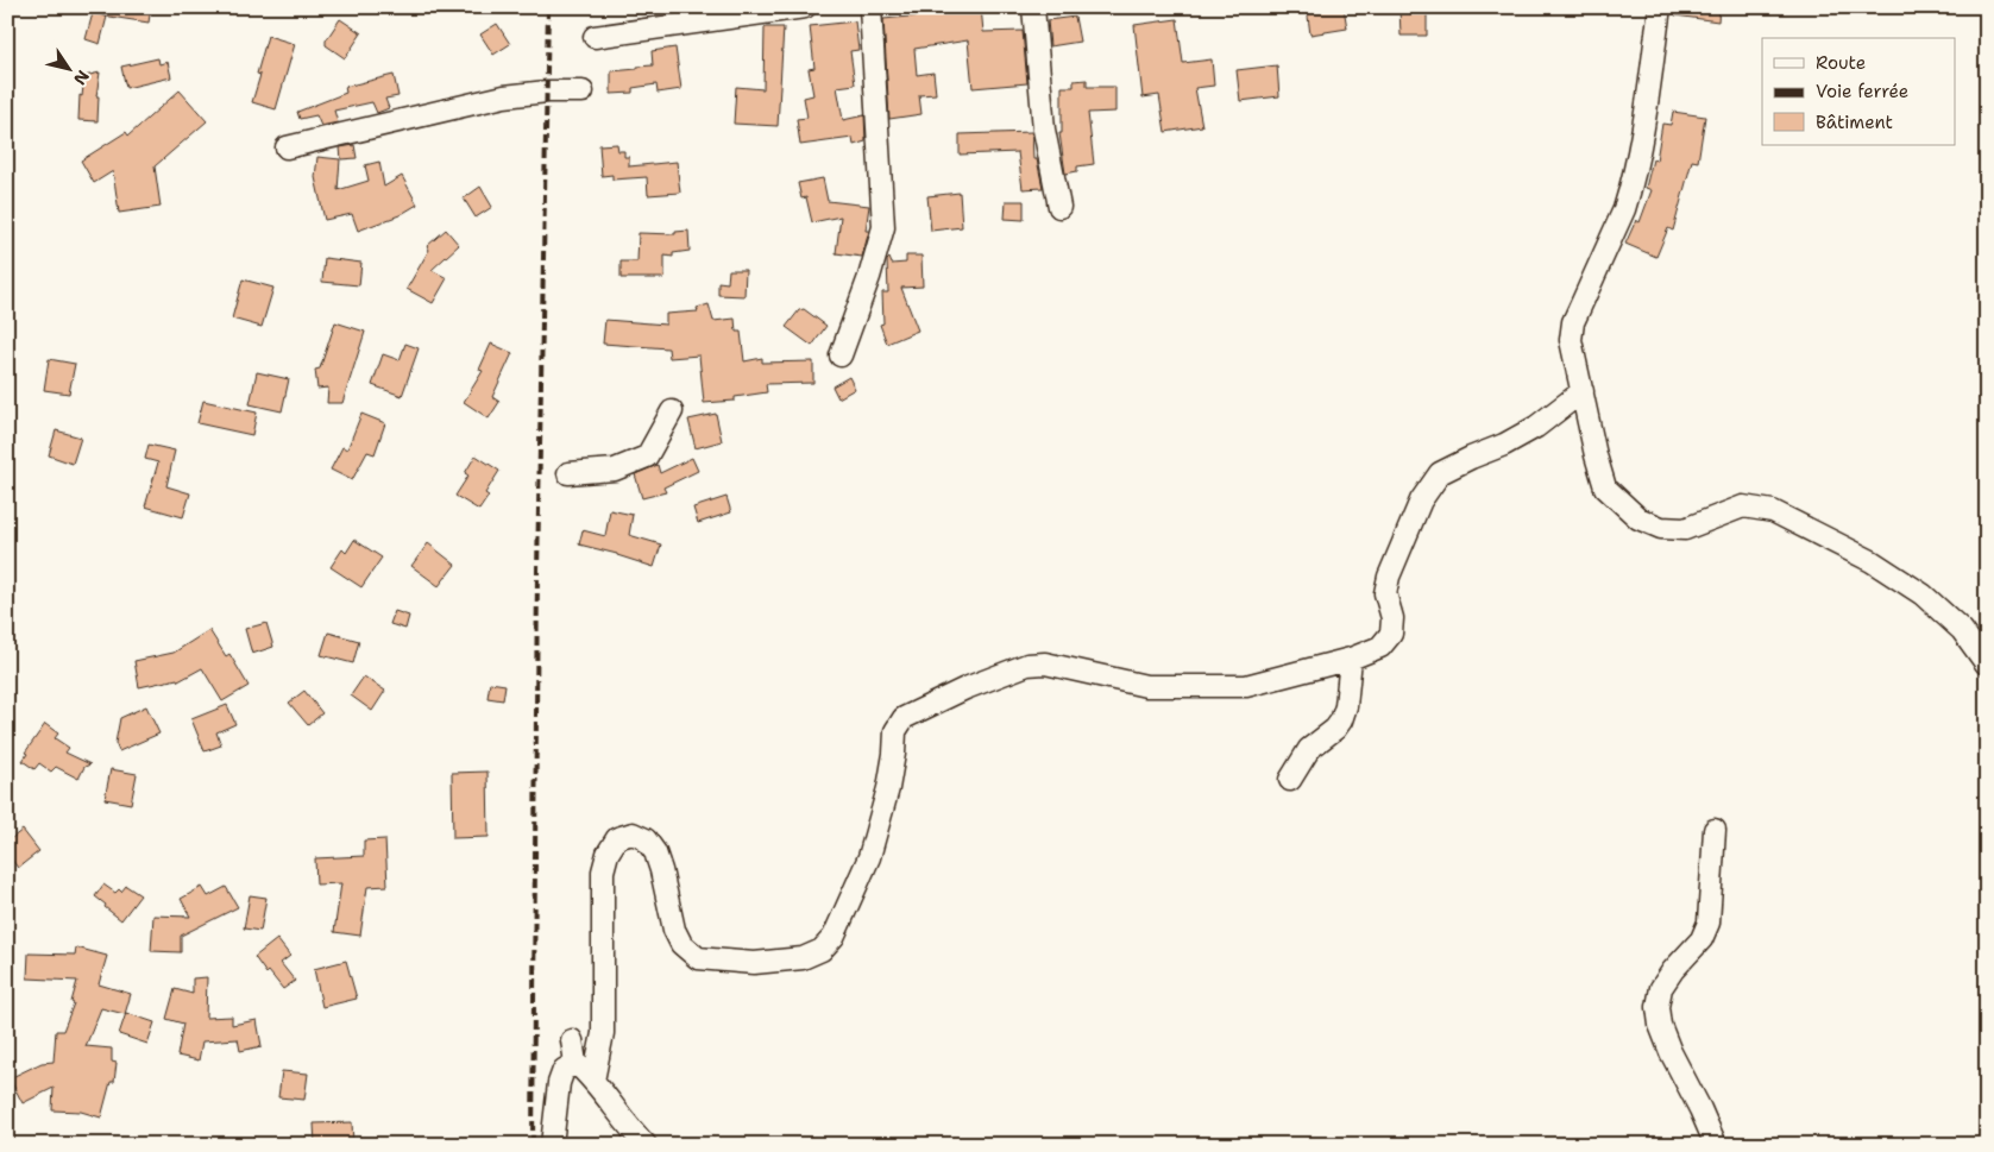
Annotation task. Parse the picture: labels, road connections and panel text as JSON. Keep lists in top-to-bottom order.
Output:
{
  "legend": ["Route", "Voie ferrée", "Bâtiment"],
  "north": "bottom right"
}
